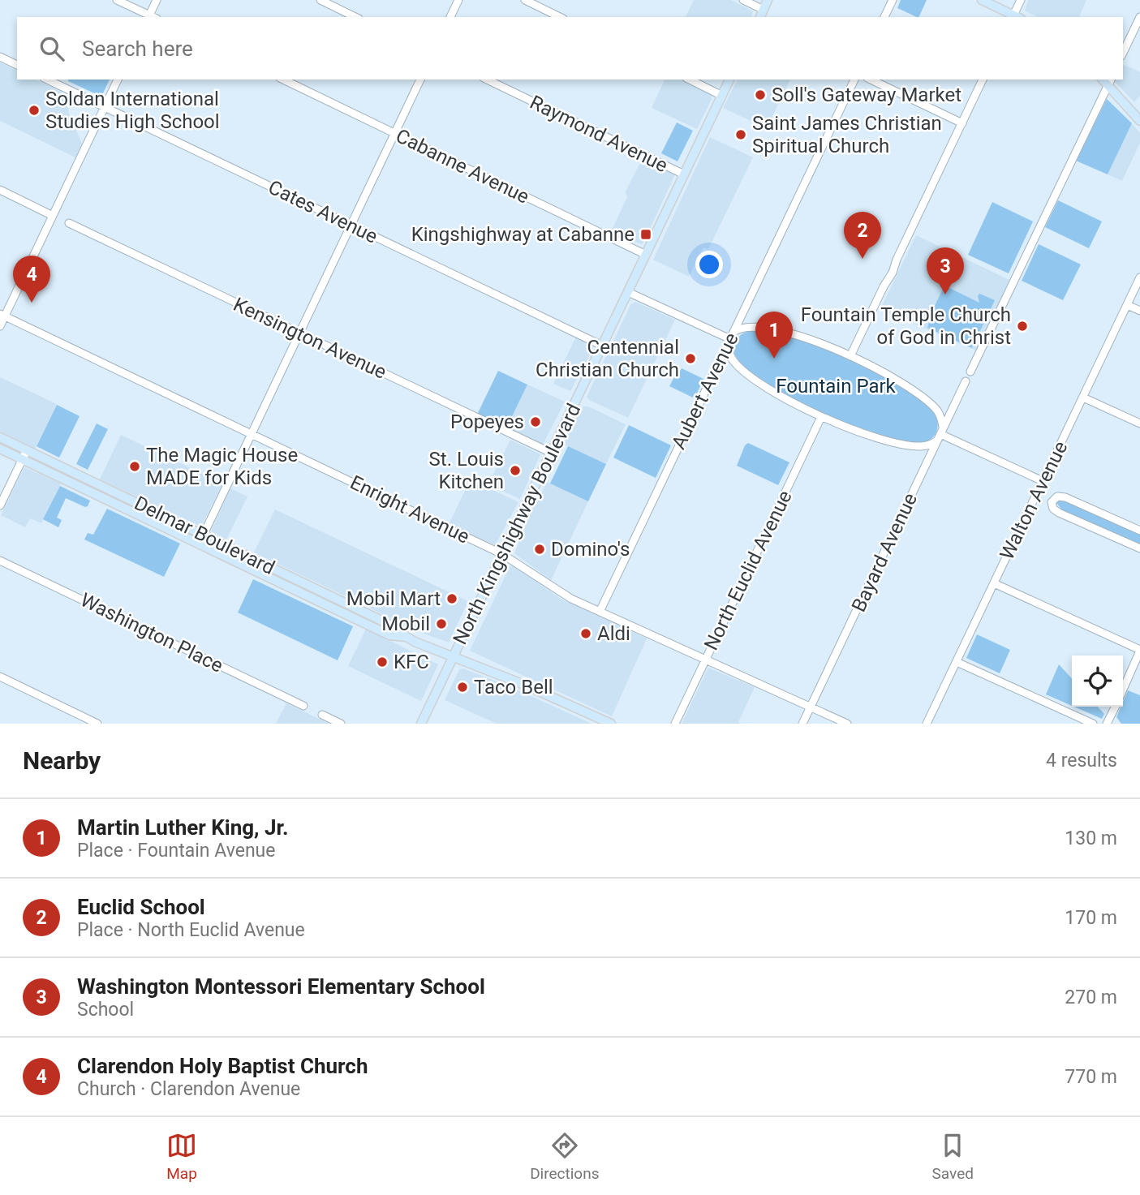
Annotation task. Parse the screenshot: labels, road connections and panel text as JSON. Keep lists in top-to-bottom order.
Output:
{
  "streets": {
    "main road": ["North Kingshighway Boulevard", "Delmar Boulevard"],
    "street": [
      "Raymond Avenue",
      "Cabanne Avenue",
      "Cates Avenue",
      "Kensington Avenue",
      "Aubert Avenue",
      "Walton Avenue",
      "Enright Avenue",
      "Bayard Avenue",
      "North Euclid Avenue",
      "Washington Place"
    ]
  },
  "crossings": [
    ["Raymond Avenue", "North Kingshighway Boulevard"],
    ["Cabanne Avenue", "North Kingshighway Boulevard"],
    ["Cates Avenue", "North Kingshighway Boulevard"],
    ["Kensington Avenue", "North Kingshighway Boulevard"],
    ["Aubert Avenue", "Enright Avenue"],
    ["Enright Avenue", "North Kingshighway Boulevard"],
    ["Enright Avenue", "Bayard Avenue"],
    ["Enright Avenue", "North Euclid Avenue"],
    ["North Kingshighway Boulevard", "Delmar Boulevard"]
  ],
  "parks": ["Fountain Park"],
  "places": {
    "other": [
      "Soll's Gateway Market",
      "Soldan International Studies High School",
      "Saint James Christian Spiritual Church",
      "Fountain Temple Church of God in Christ",
      "Centennial Christian Church",
      "Popeyes",
      "The Magic House MADE for Kids",
      "St. Louis Kitchen",
      "Domino's",
      "Mobil Mart",
      "Mobil",
      "Aldi",
      "KFC",
      "Taco Bell"
    ],
    "transit": ["Kingshighway at Cabanne"]
  },
  "page": {
    "search": "Search here",
    "pins": [
      "2",
      "3",
      "4",
      "1"
    ],
    "heading": ["Nearby", "4 results"],
    "list": [
      {
        "mark": "1",
        "name": "Martin Luther King, Jr.",
        "note": "Place · Fountain Avenue",
        "value": "130 m"
      },
      {
        "mark": "2",
        "name": "Euclid School",
        "note": "Place · North Euclid Avenue",
        "value": "170 m"
      },
      {
        "mark": "3",
        "name": "Washington Montessori Elementary School",
        "note": "School",
        "value": "270 m"
      },
      {
        "mark": "4",
        "name": "Clarendon Holy Baptist Church",
        "note": "Church · Clarendon Avenue",
        "value": "770 m"
      }
    ],
    "nav": ["Map", "Directions", "Saved"]
  }
}
